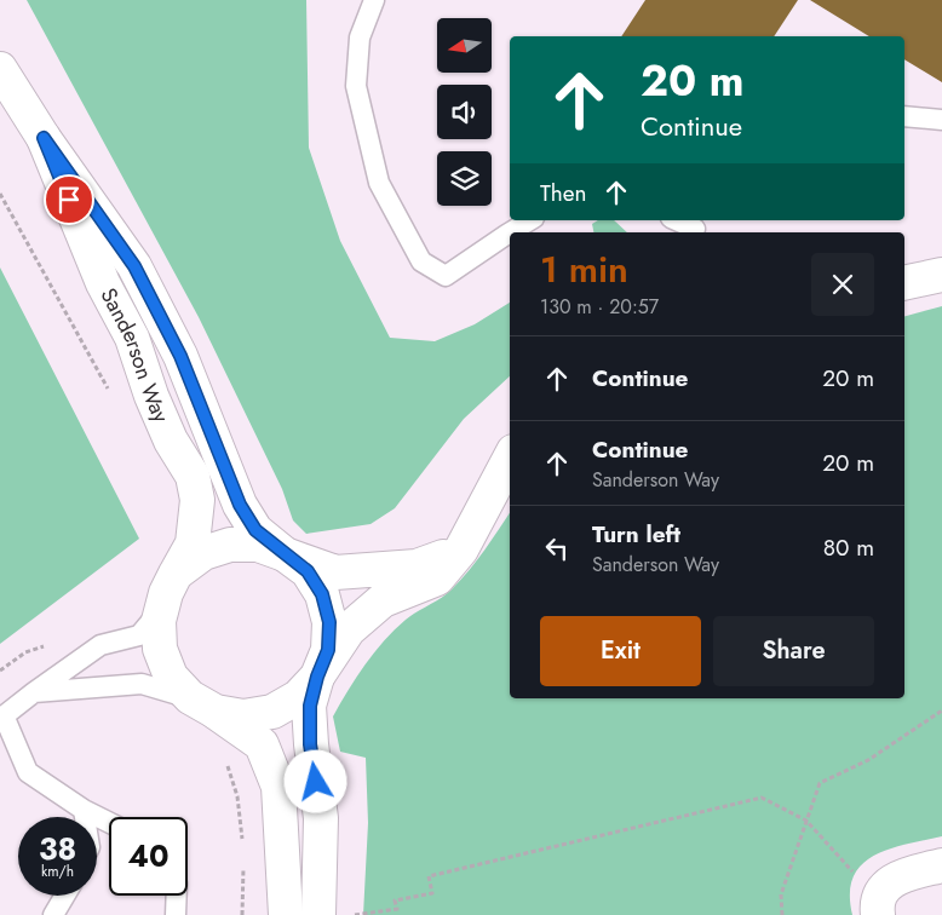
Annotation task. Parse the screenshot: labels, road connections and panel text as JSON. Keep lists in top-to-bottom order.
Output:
{
  "streets": {
    "street": ["Sanderson Way"]
  },
  "north": "left",
  "page": {
    "turn": ["20 m", "Continue"],
    "then": "Then",
    "heading": ["1 min", "130 m · 20:57"],
    "list": [
      {
        "name": "Continue",
        "value": "20 m"
      },
      {
        "name": "Continue",
        "note": "Sanderson Way",
        "value": "20 m"
      },
      {
        "name": "Turn left",
        "note": "Sanderson Way",
        "value": "80 m"
      }
    ],
    "buttons": ["Exit", "Share"],
    "speed": "38 km/h",
    "limit": "40"
  }
}
